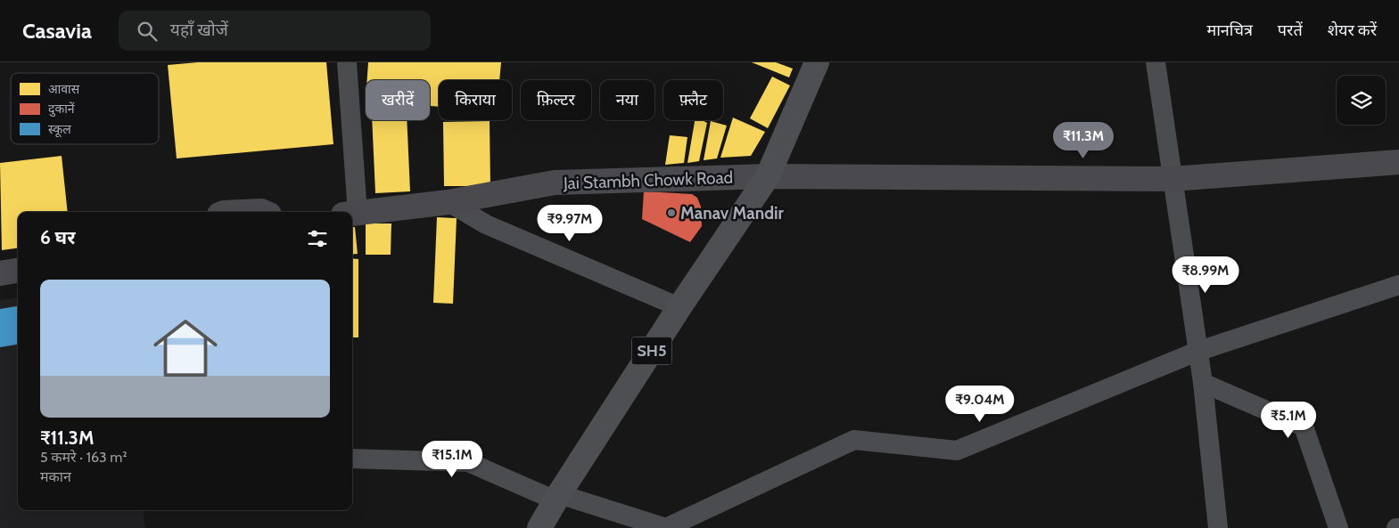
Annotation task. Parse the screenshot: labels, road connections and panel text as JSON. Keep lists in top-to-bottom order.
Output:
{
  "streets": {
    "main road": ["SH5"],
    "street": ["Jai Stambh Chowk Road"]
  },
  "crossings": [
    ["Jai Stambh Chowk Road", "SH5"]
  ],
  "places": ["Manav Mandir"],
  "legend": ["आवास", "दुकानें", "स्कूल"],
  "page": {
    "header": "Casavia",
    "search": "यहाँ खोजें",
    "nav": ["मानचित्र", "परतें", "शेयर करें"],
    "chip": [
      "खरीदें",
      "किराया",
      "फ़िल्टर",
      "नया",
      "फ़्लैट"
    ],
    "price": [
      "₹11.3M",
      "₹9.97M",
      "₹8.99M",
      "₹9.04M",
      "₹5.1M",
      "₹15.1M"
    ],
    "heading": "6 घर",
    "list": [
      {
        "name": "₹11.3M",
        "note": "5 कमरे · 163 m² · मकान"
      }
    ]
  }
}
